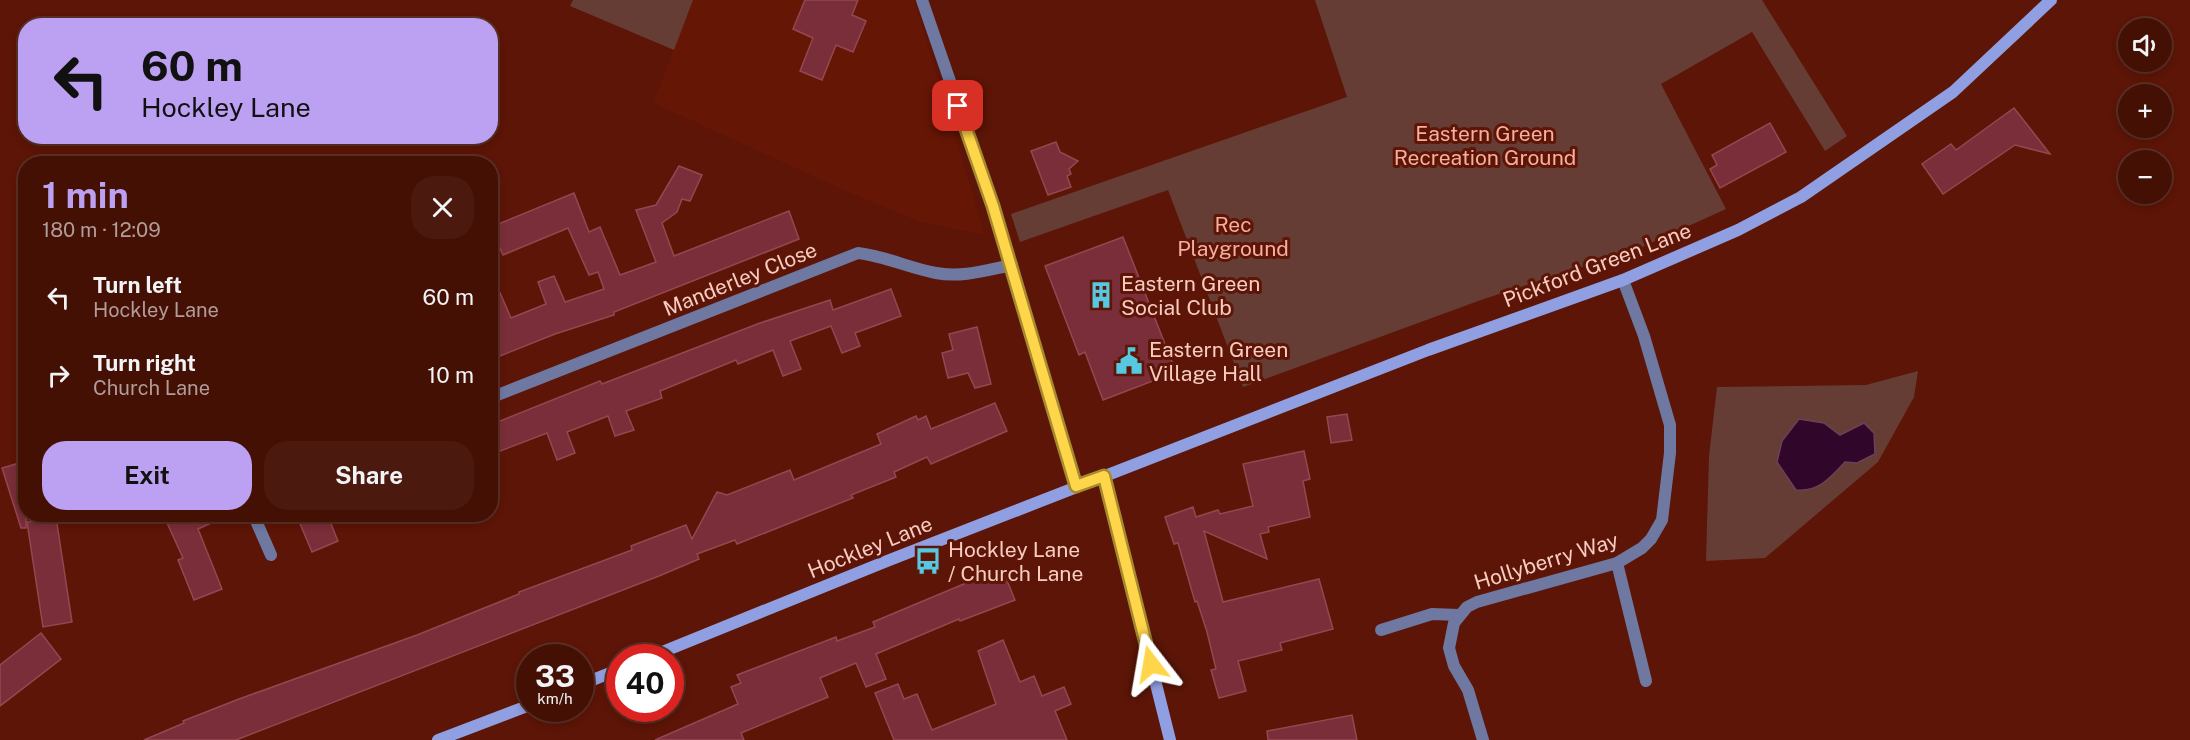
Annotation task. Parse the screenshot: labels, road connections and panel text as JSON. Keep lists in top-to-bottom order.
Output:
{
  "streets": {
    "street": [
      "Pickford Green Lane",
      "Manderley Close",
      "Hockley Lane",
      "Hollyberry Way"
    ]
  },
  "crossings": [
    ["Pickford Green Lane", "Hockley Lane"],
    ["Pickford Green Lane", "Hollyberry Way"]
  ],
  "parks": ["Eastern Green Recreation Ground", "Rec Playground"],
  "places": {
    "building": ["Eastern Green Social Club"],
    "public building": ["Eastern Green Village Hall"],
    "bus stop": ["Hockley Lane / Church Lane"]
  },
  "page": {
    "map_buttons": ["+", "−"],
    "turn": ["60 m", "Hockley Lane"],
    "heading": ["1 min", "180 m · 12:09"],
    "list": [
      {
        "name": "Turn left",
        "note": "Hockley Lane",
        "value": "60 m"
      },
      {
        "name": "Turn right",
        "note": "Church Lane",
        "value": "10 m"
      }
    ],
    "buttons": ["Exit", "Share"],
    "speed": "33 km/h",
    "limit": "40"
  }
}
